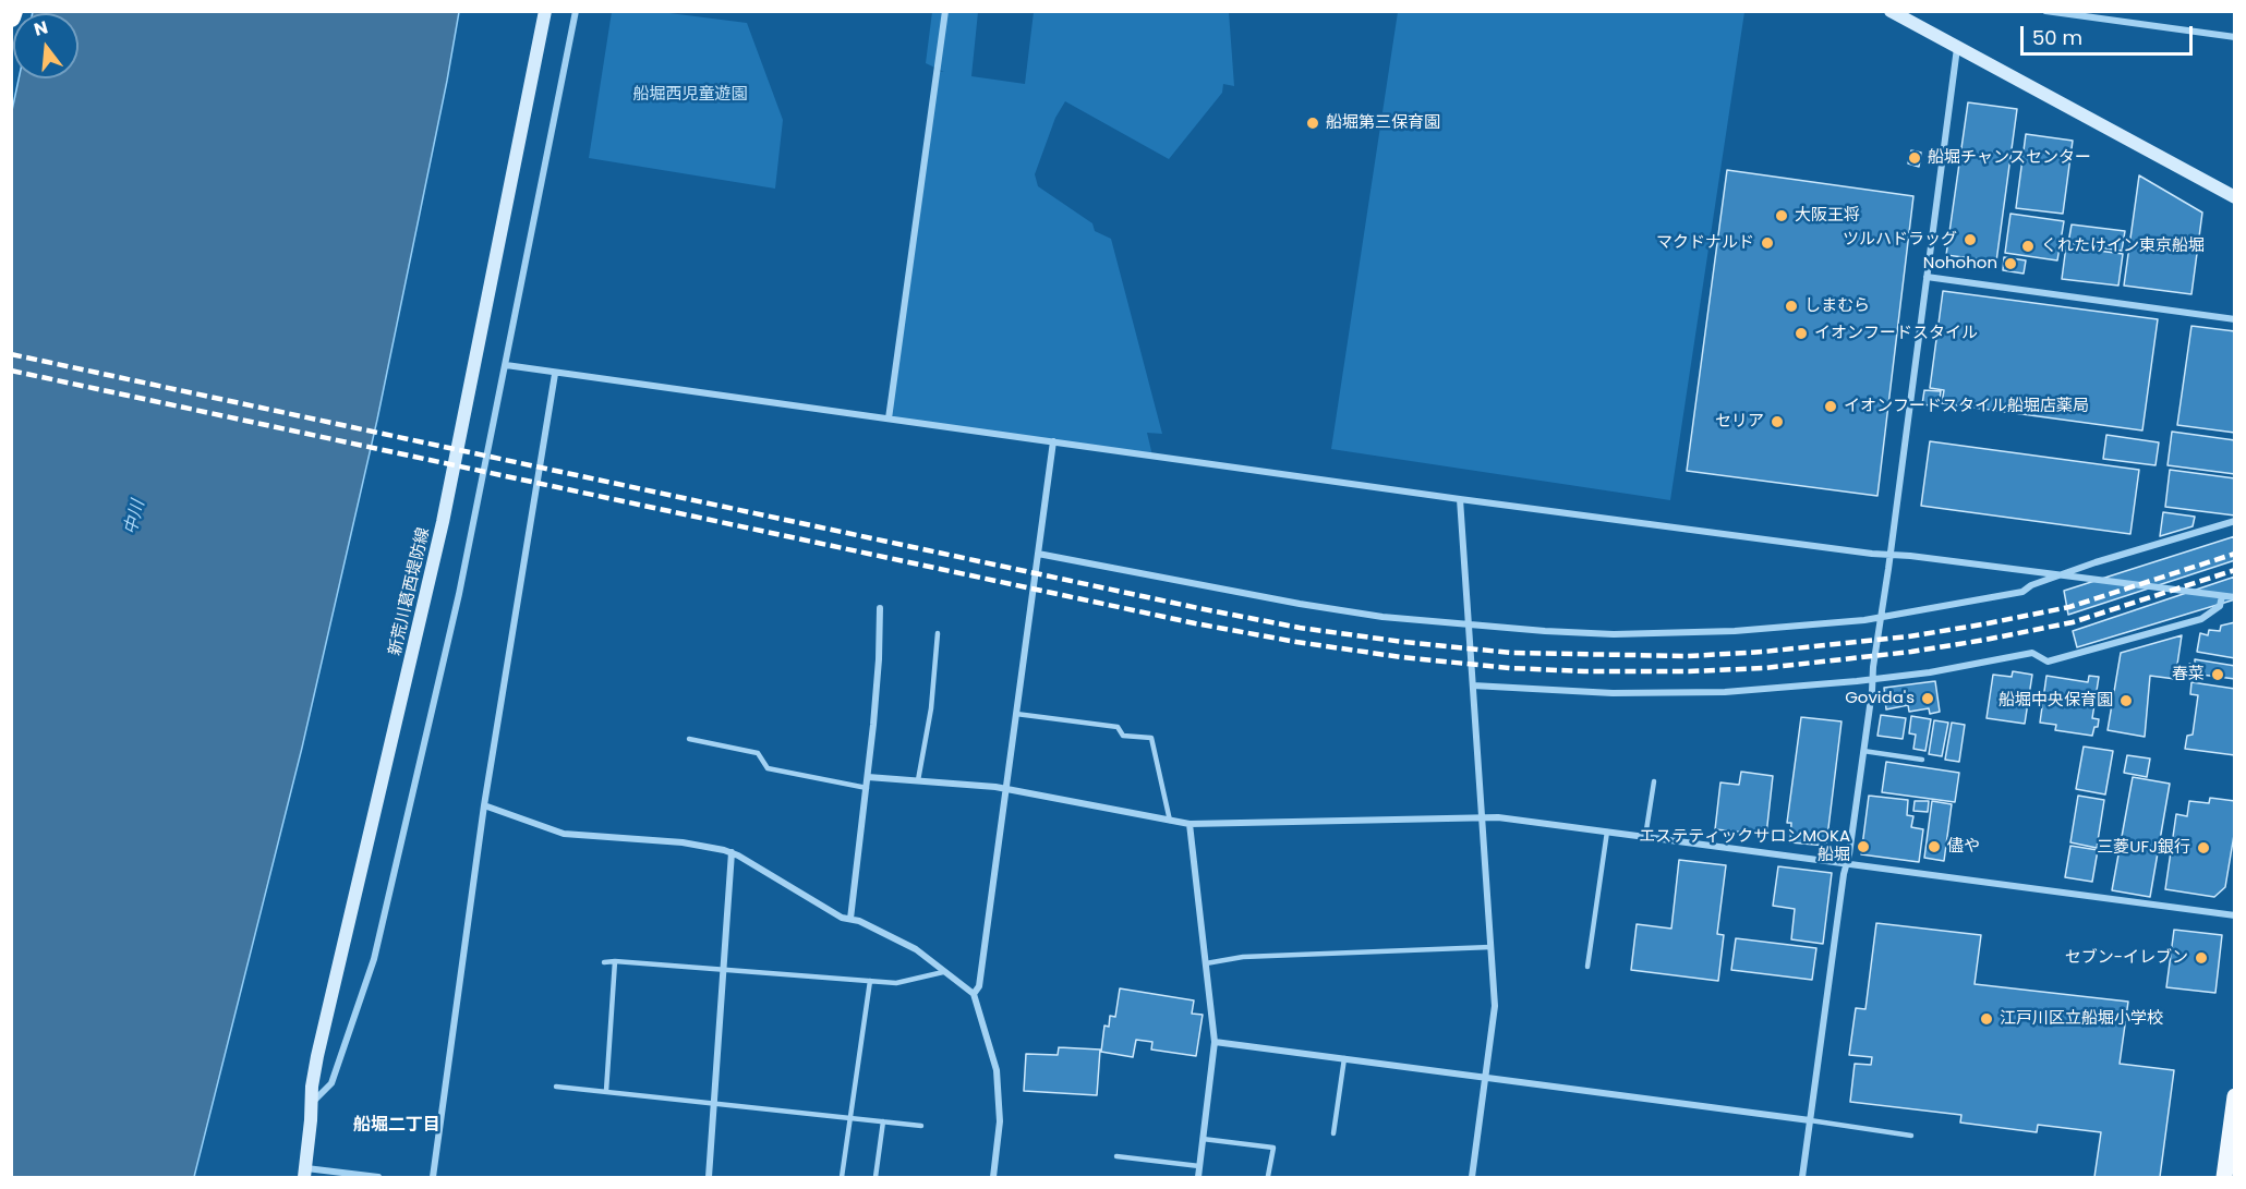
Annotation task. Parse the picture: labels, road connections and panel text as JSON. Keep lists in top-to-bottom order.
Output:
{
  "streets": {
    "main road": ["新荒川葛西堤防線"]
  },
  "districts": ["船堀二丁目"],
  "water": ["中川"],
  "parks": ["船堀西児童遊園"],
  "places": [
    "船堀第三保育園",
    "船堀チャンスセンター",
    "大阪王将",
    "ツルハドラッグ",
    "マクドナルド",
    "くれたけイン東京船堀",
    "Nohohon",
    "しまむら",
    "イオンフードスタイル",
    "イオンフードスタイル船堀店薬局",
    "セリア",
    "春菜",
    "Govida's",
    "船堀中央保育園",
    "エステティックサロンMOKA 船堀",
    "儘や",
    "三菱UFJ銀行",
    "セブン-イレブン",
    "江戸川区立船堀小学校"
  ],
  "scale_bar": "50 m",
  "north": "top"
}
